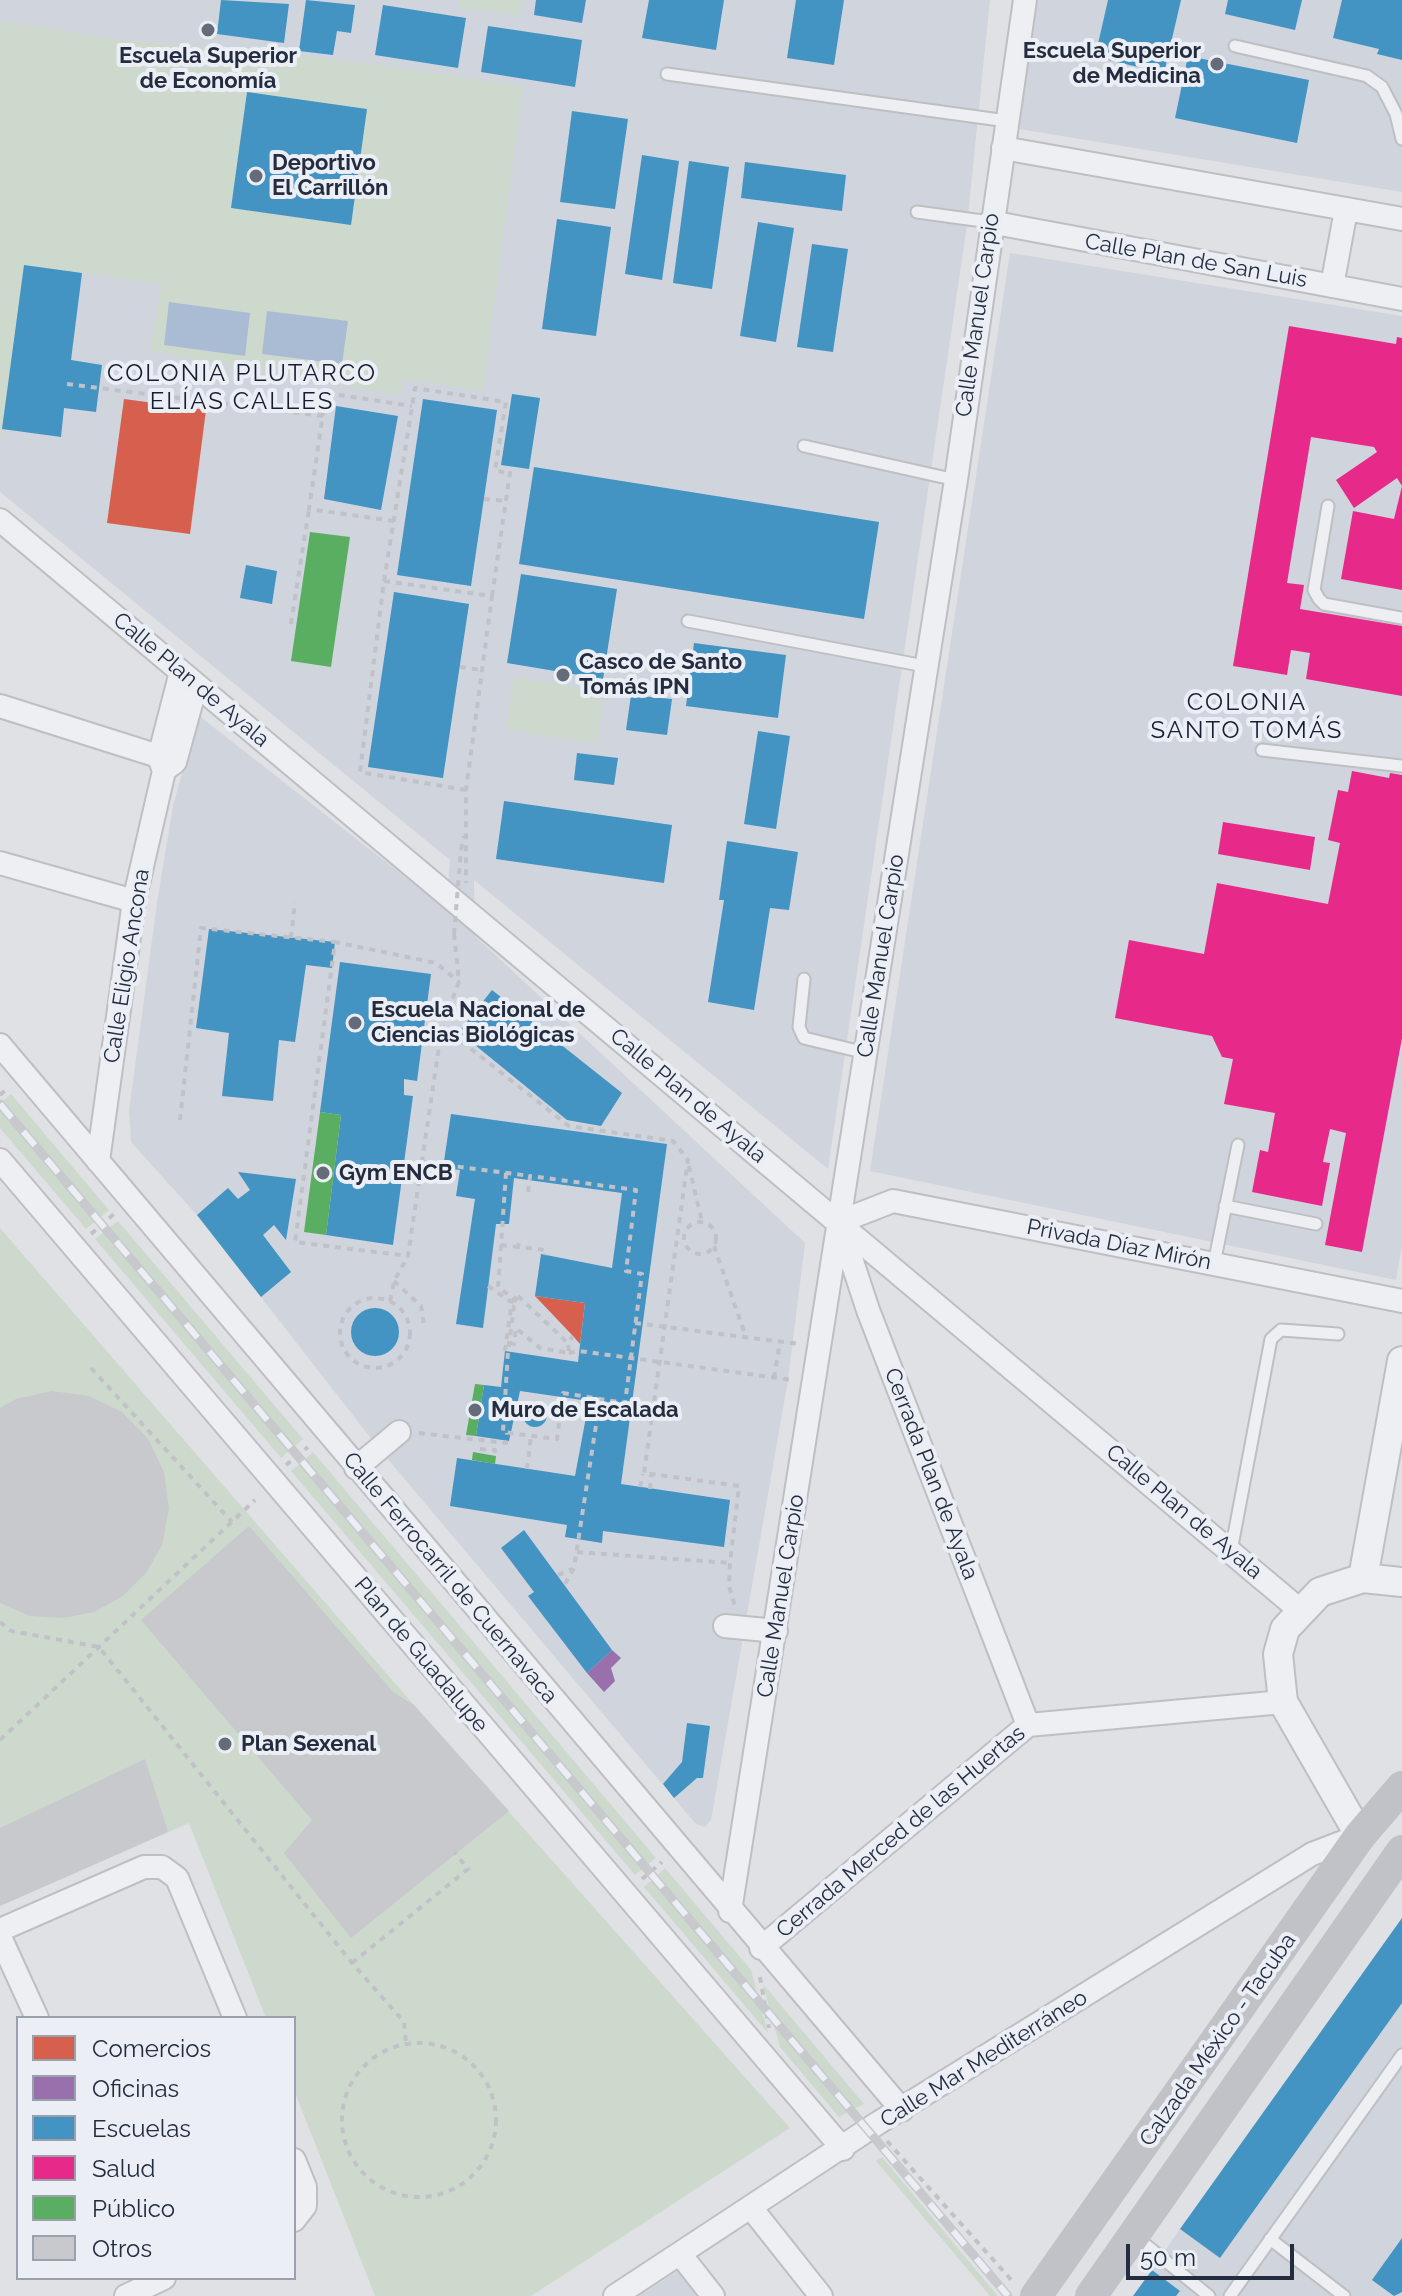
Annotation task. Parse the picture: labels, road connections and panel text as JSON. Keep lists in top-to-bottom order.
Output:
{
  "streets": {
    "main road": ["Calzada México - Tacuba"],
    "street": [
      "Calle Plan de San Luis",
      "Calle Manuel Carpio",
      "Calle Plan de Ayala",
      "Calle Eligio Ancona",
      "Privada Díaz Mirón",
      "Cerrada Plan de Ayala",
      "Calle Ferrocarril de Cuernavaca",
      "Plan de Guadalupe",
      "Cerrada Merced de las Huertas",
      "Calle Mar Mediterráneo"
    ]
  },
  "crossings": [
    ["Calle Plan de San Luis", "Calle Manuel Carpio"],
    ["Calle Manuel Carpio", "Calle Plan de Ayala"],
    ["Calle Manuel Carpio", "Privada Díaz Mirón"],
    ["Calle Manuel Carpio", "Cerrada Plan de Ayala"],
    ["Calle Manuel Carpio", "Calle Ferrocarril de Cuernavaca"],
    ["Calle Plan de Ayala", "Calle Eligio Ancona"],
    ["Calle Plan de Ayala", "Privada Díaz Mirón"],
    ["Calle Plan de Ayala", "Cerrada Plan de Ayala"],
    ["Calle Eligio Ancona", "Calle Ferrocarril de Cuernavaca"],
    ["Privada Díaz Mirón", "Cerrada Plan de Ayala"],
    ["Cerrada Plan de Ayala", "Cerrada Merced de las Huertas"],
    ["Calle Ferrocarril de Cuernavaca", "Cerrada Merced de las Huertas"],
    ["Calle Ferrocarril de Cuernavaca", "Calle Mar Mediterráneo"],
    ["Plan de Guadalupe", "Calle Mar Mediterráneo"],
    ["Calzada México - Tacuba", "Calle Mar Mediterráneo"]
  ],
  "districts": ["COLONIA PLUTARCO ELÍAS CALLES", "COLONIA SANTO TOMÁS"],
  "places": [
    "Escuela Superior de Economía",
    "Escuela Superior de Medicina",
    "Deportivo El Carrillón",
    "Casco de Santo Tomás IPN",
    "Escuela Nacional de Ciencias Biológicas",
    "Gym ENCB",
    "Muro de Escalada",
    "Plan Sexenal"
  ],
  "legend": [
    "Comercios",
    "Oficinas",
    "Escuelas",
    "Salud",
    "Público",
    "Otros"
  ],
  "scale_bar": "50 m"
}
